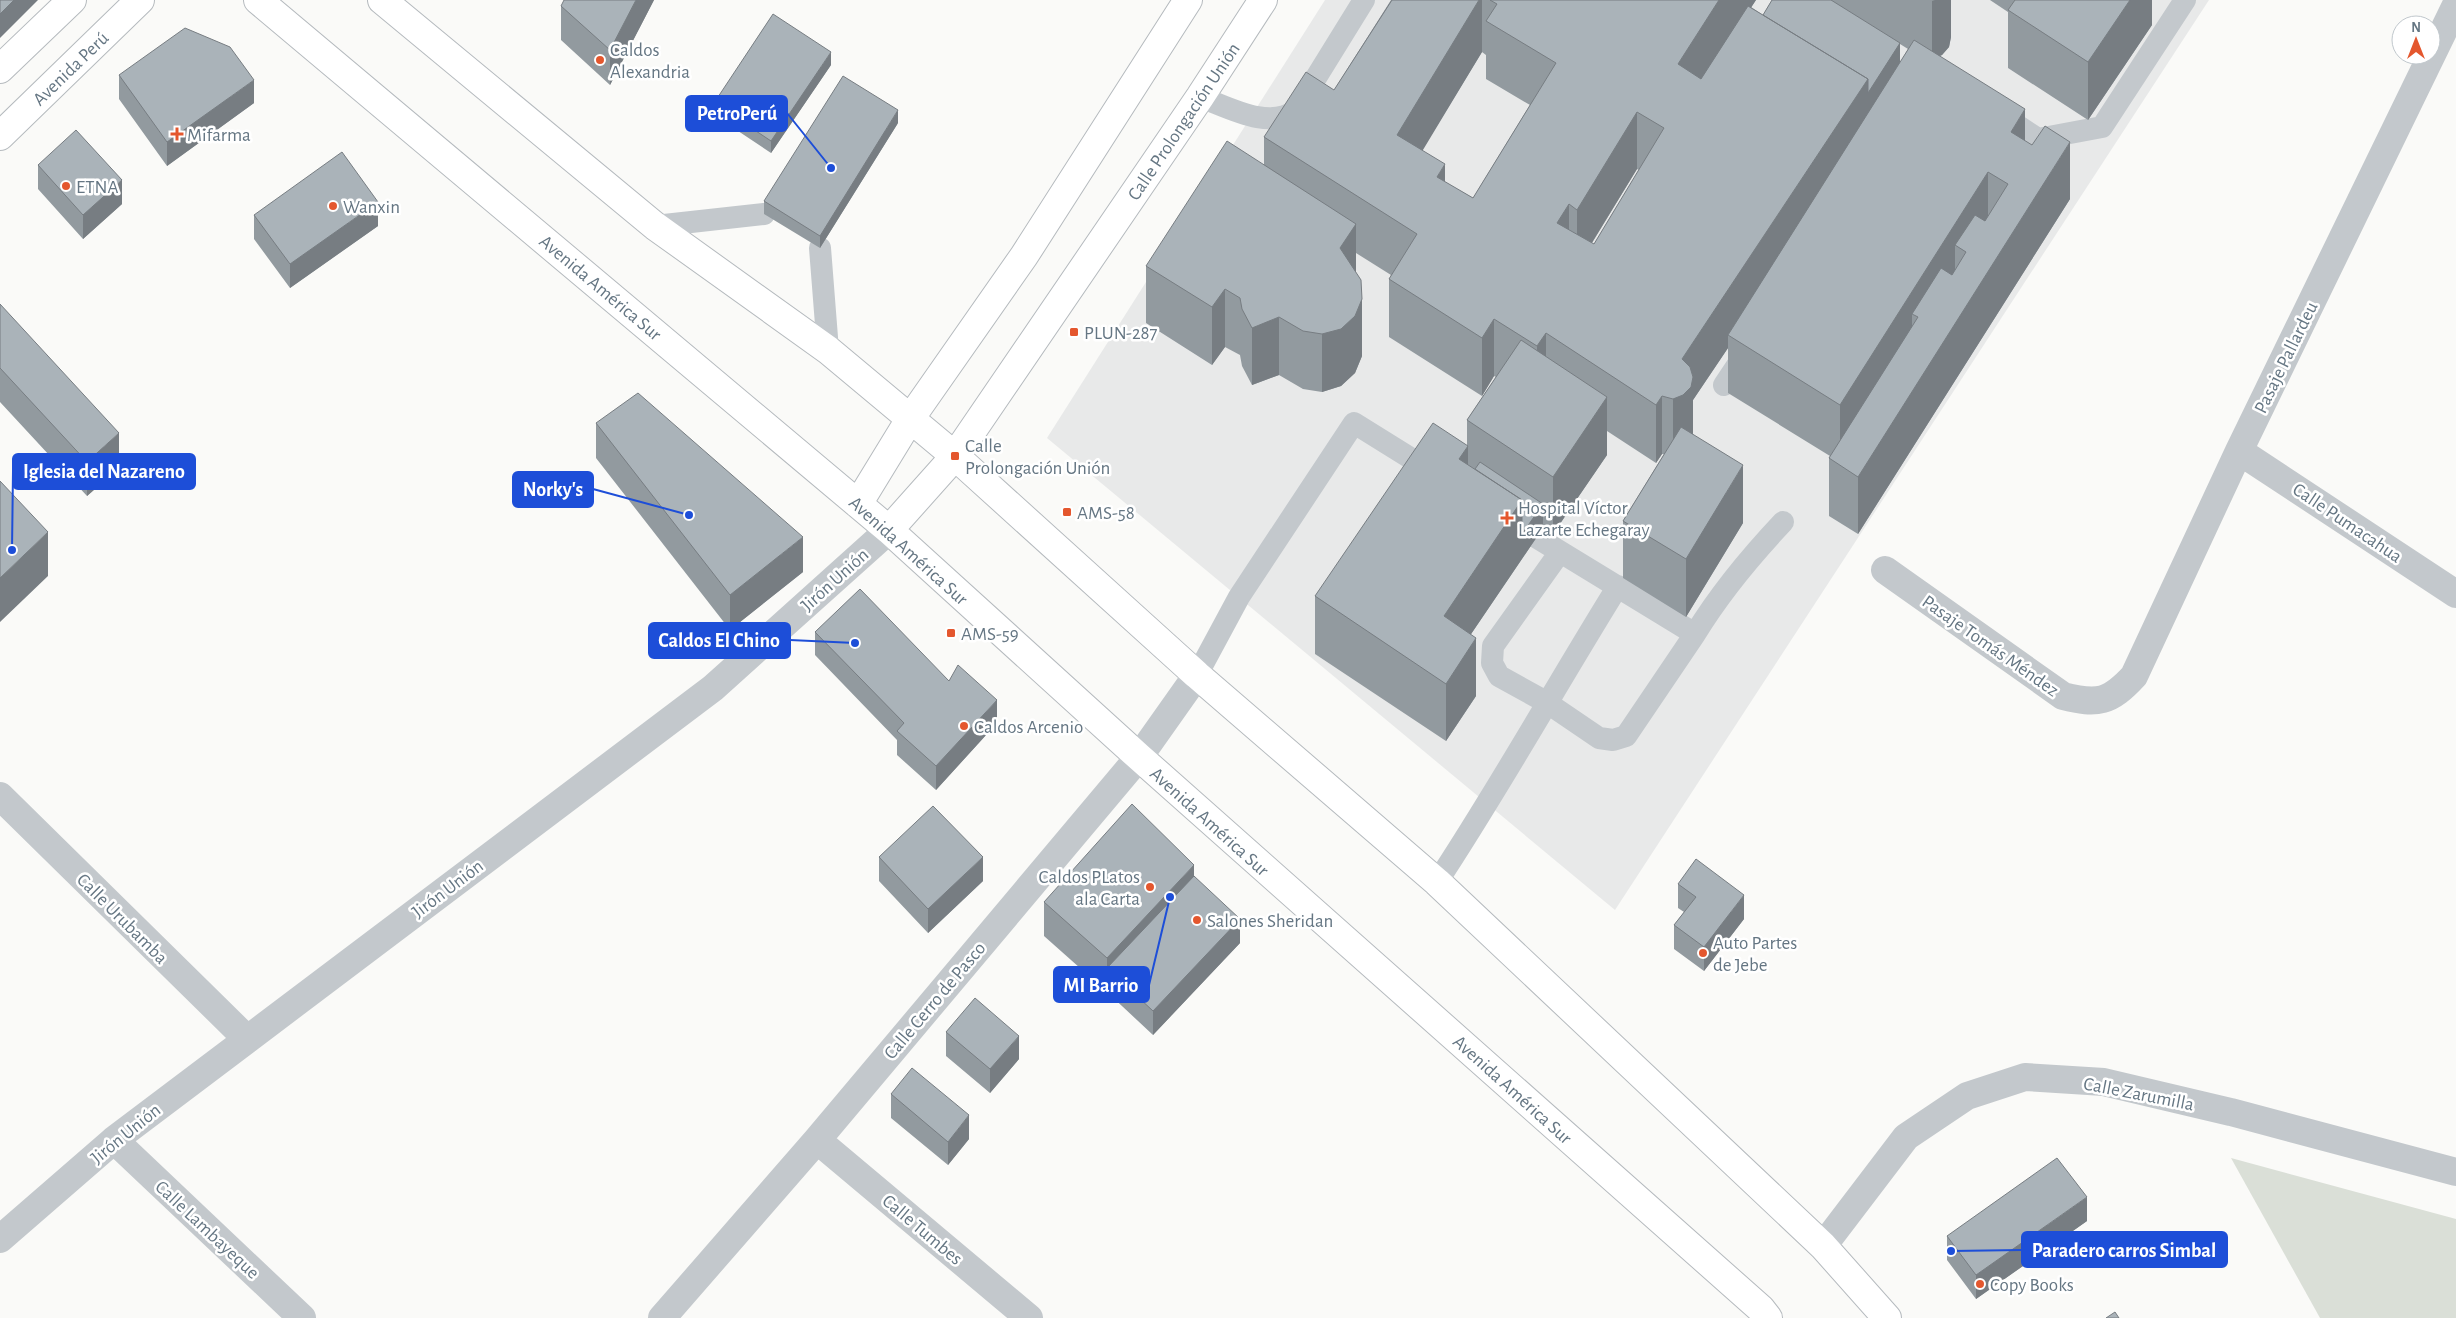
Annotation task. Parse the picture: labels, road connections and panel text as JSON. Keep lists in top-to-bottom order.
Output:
{
  "streets": {
    "main road": ["Avenida Perú", "Calle Prolongación Unión", "Avenida América Sur"],
    "street": [
      "Pasaje Pallardeu",
      "Calle Pumacahua",
      "Jirón Unión",
      "Pasaje Tomás Méndez",
      "Calle Urubamba",
      "Calle Cerro de Pasco",
      "Calle Zarumilla",
      "Calle Lambayeque",
      "Calle Tumbes"
    ]
  },
  "crossings": [
    ["Calle Prolongación Unión", "Avenida América Sur"],
    ["Calle Prolongación Unión", "Jirón Unión"],
    ["Avenida América Sur", "Jirón Unión"],
    ["Avenida América Sur", "Calle Cerro de Pasco"],
    ["Pasaje Pallardeu", "Calle Pumacahua"],
    ["Pasaje Pallardeu", "Pasaje Tomás Méndez"],
    ["Jirón Unión", "Calle Urubamba"],
    ["Jirón Unión", "Calle Lambayeque"],
    ["Calle Cerro de Pasco", "Calle Tumbes"]
  ],
  "places": {
    "other": [
      "Caldos Alexandria",
      "PetroPerú",
      "ETNA",
      "Wanxin",
      "Norky's",
      "Iglesia del Nazareno",
      "Caldos El Chino",
      "Caldos Arcenio",
      "Caldos PLatos ala Carta",
      "MI Barrio",
      "Salones Sheridan",
      "Auto Partes de Jebe",
      "Paradero carros Simbal",
      "Copy Books"
    ],
    "health": ["Mifarma", "Hospital Víctor Lazarte Echegaray"],
    "transit": [
      "PLUN-287",
      "Calle Prolongación Unión",
      "AMS-58",
      "AMS-59"
    ]
  },
  "north": "top"
}
